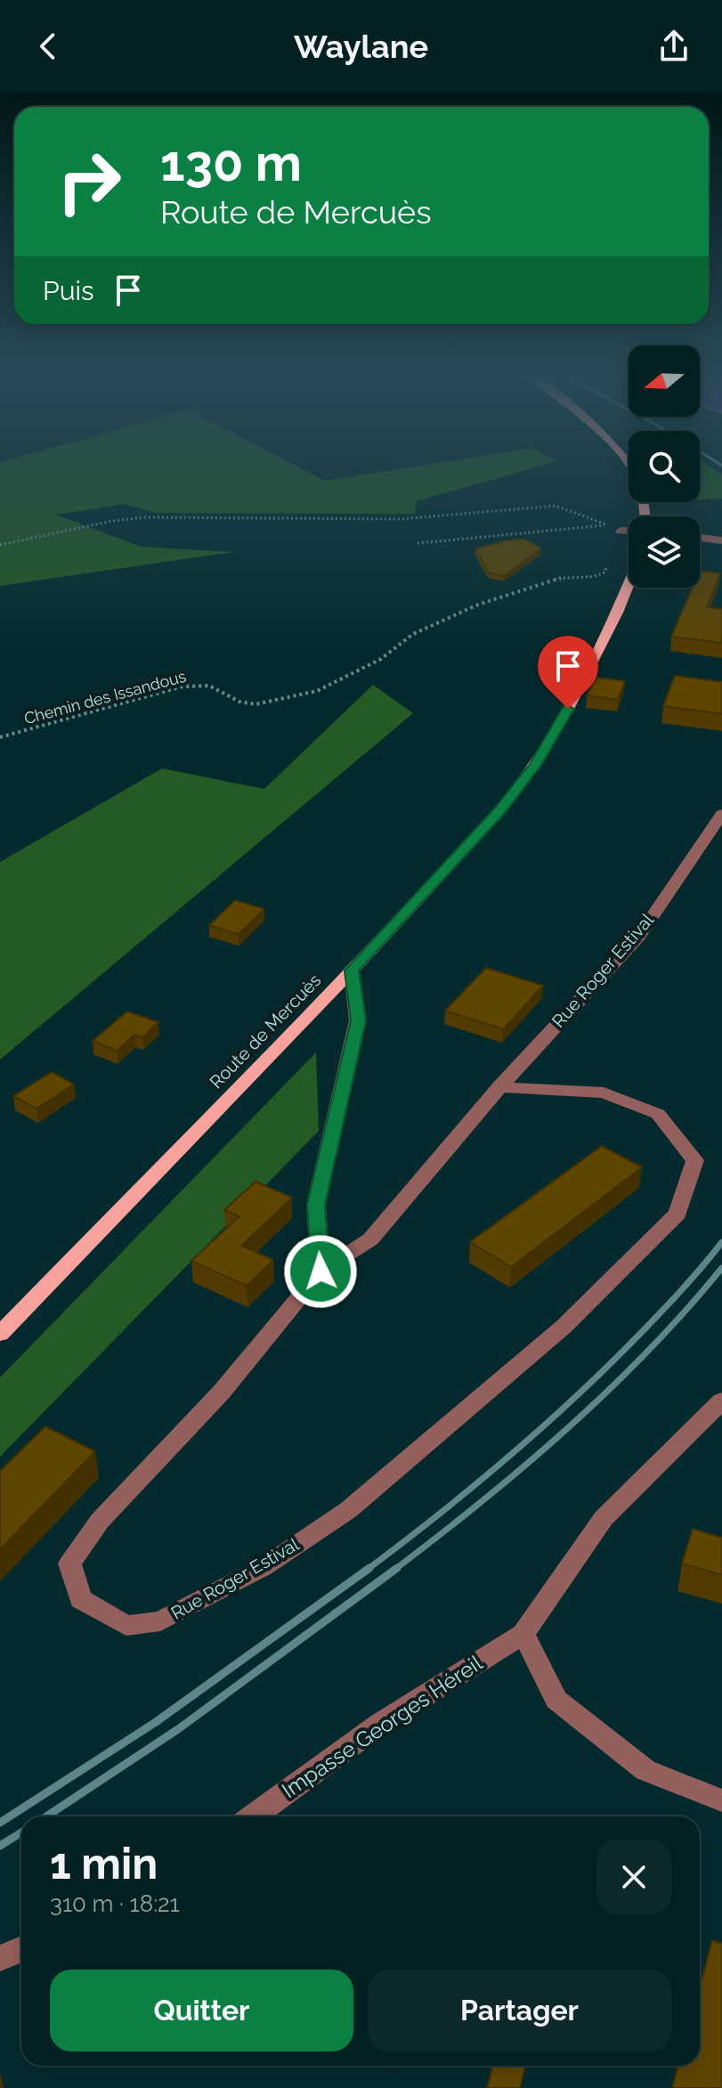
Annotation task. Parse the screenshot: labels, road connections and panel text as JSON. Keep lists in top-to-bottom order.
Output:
{
  "streets": {
    "main road": ["Route de Mercuès"],
    "street": ["Rue Roger Estival", "Impasse Georges Héreil"],
    "path": ["Chemin des Issandous"]
  },
  "north": "left",
  "page": {
    "header": "Waylane",
    "turn": ["130 m", "Route de Mercuès"],
    "then": "Puis",
    "heading": ["1 min", "310 m · 18:21"],
    "buttons": ["Quitter", "Partager"]
  }
}
